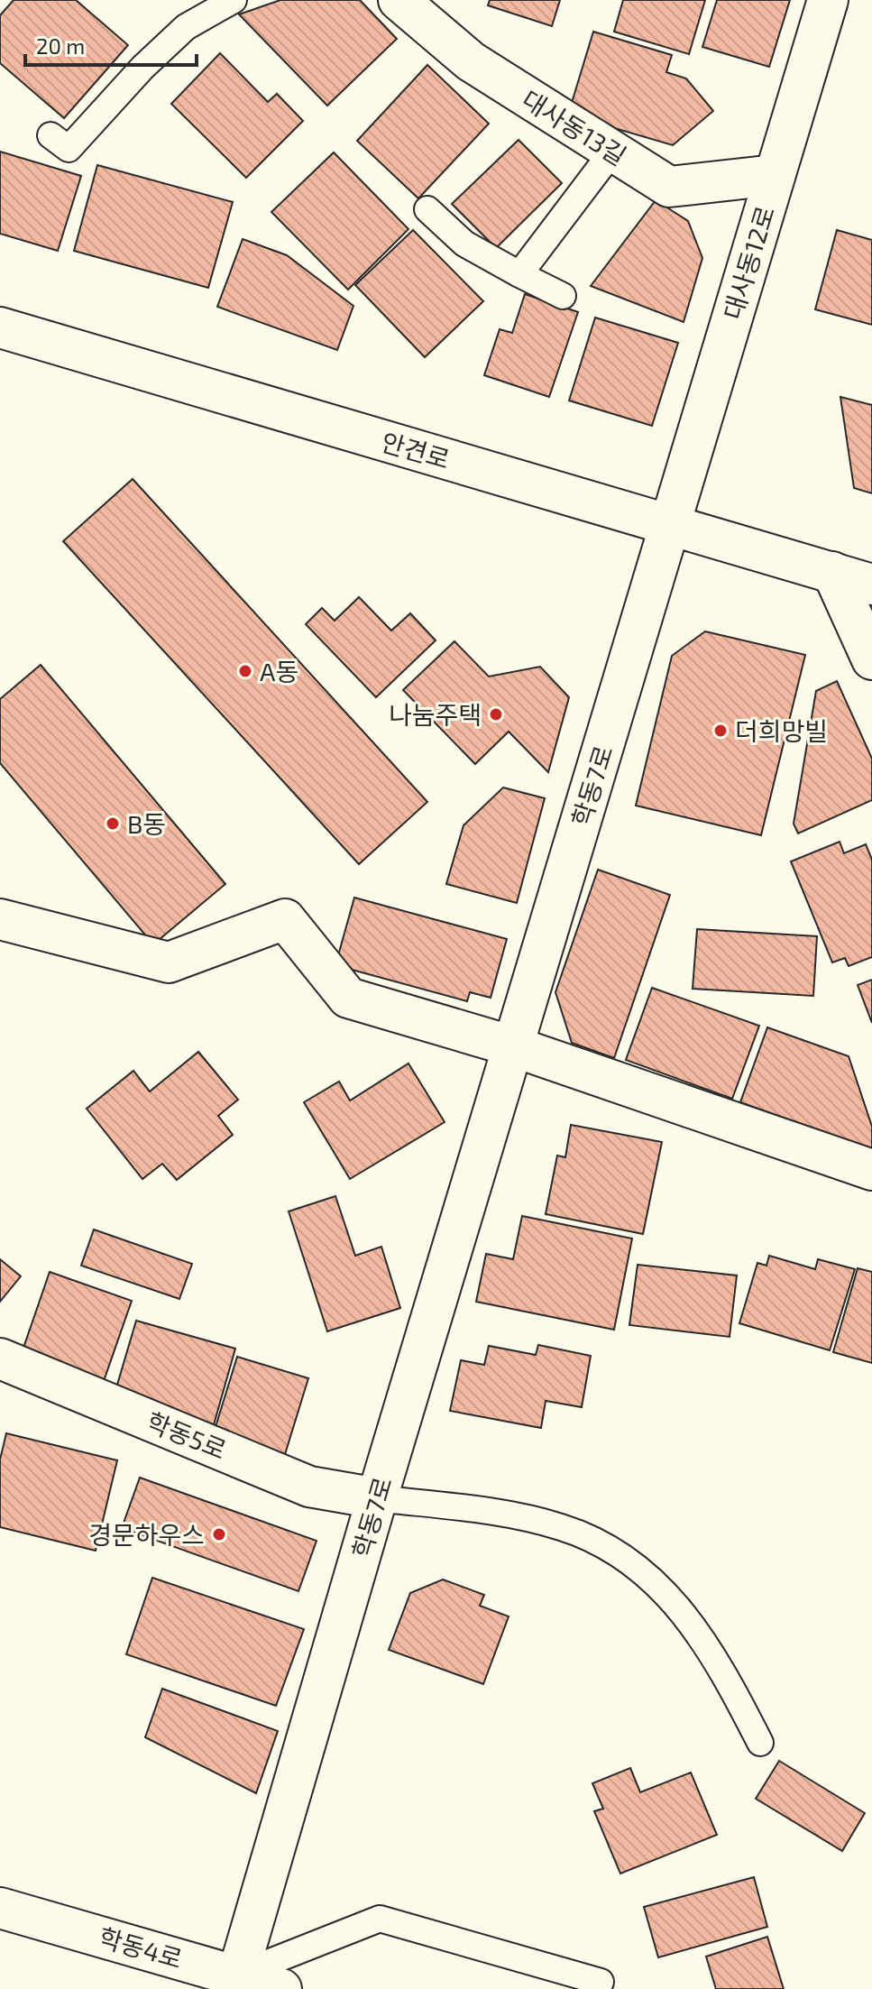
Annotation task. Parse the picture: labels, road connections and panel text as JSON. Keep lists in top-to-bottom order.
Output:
{
  "streets": {
    "street": [
      "대사동13길",
      "대사동12로",
      "안견로",
      "학동7로",
      "학동5로",
      "학동4로"
    ]
  },
  "crossings": [
    ["대사동13길", "대사동12로"],
    ["대사동12로", "안견로"],
    ["대사동12로", "학동7로"],
    ["안견로", "학동7로"],
    ["학동7로", "학동5로"],
    ["학동7로", "학동4로"]
  ],
  "places": [
    "A동",
    "나눔주택",
    "더희망빌",
    "B동",
    "경문하우스"
  ],
  "scale_bar": "20 m"
}
